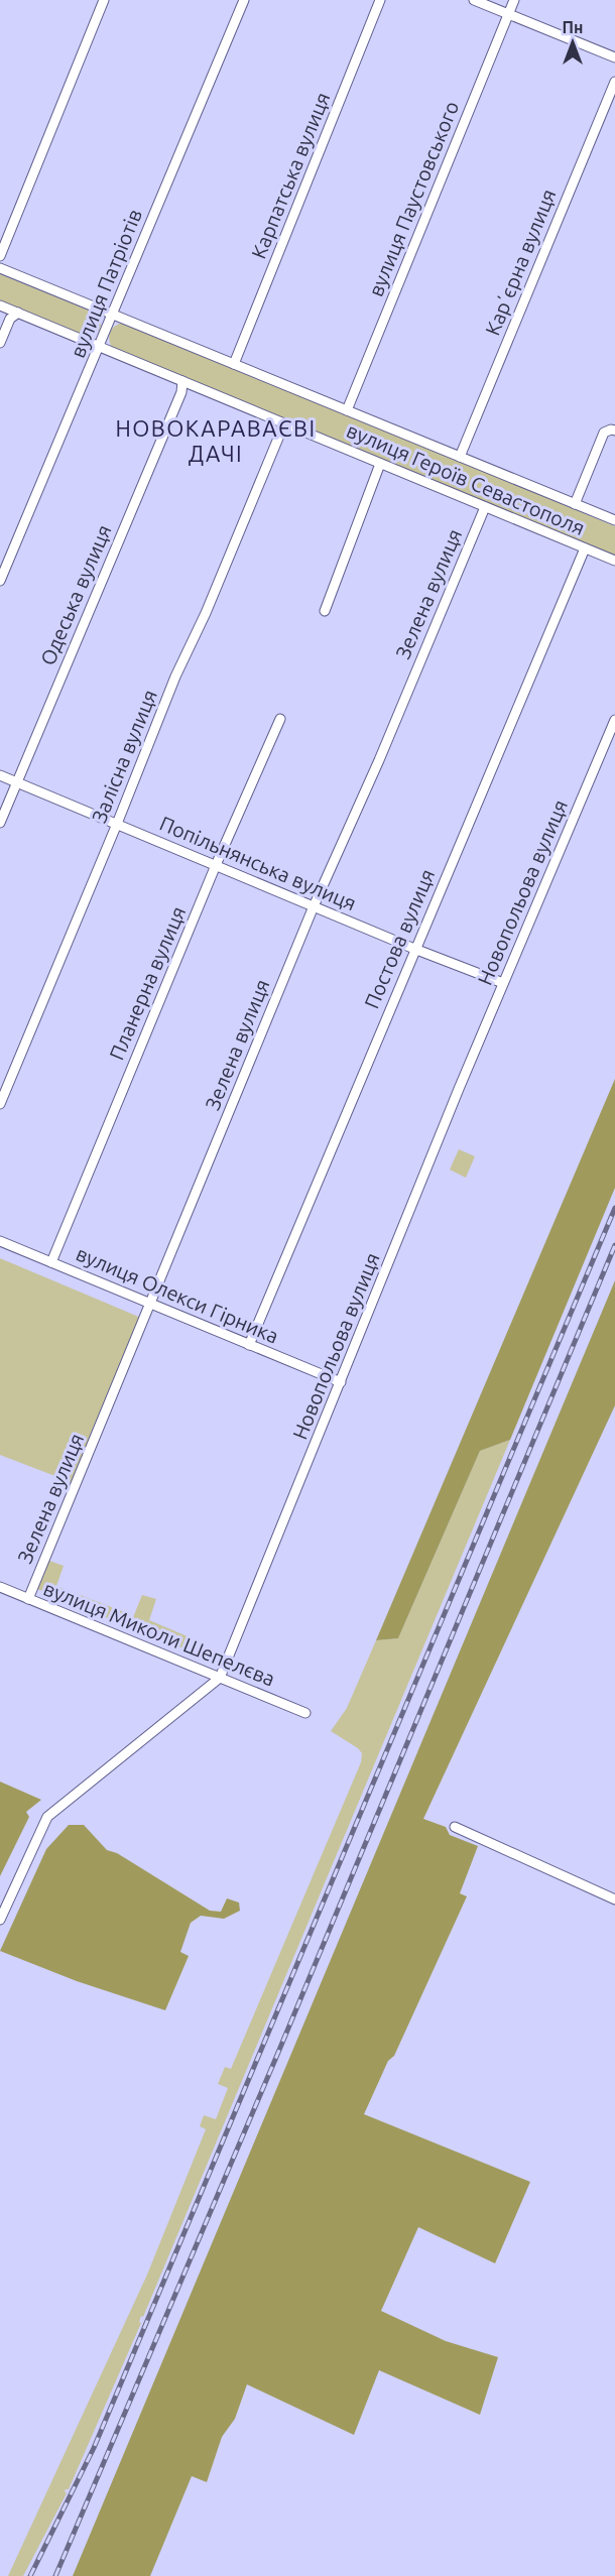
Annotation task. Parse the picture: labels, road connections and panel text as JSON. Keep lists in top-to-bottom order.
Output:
{
  "streets": {
    "street": [
      "Карпатська вулиця",
      "вулиця Паустовського",
      "Карʼєрна вулиця",
      "вулиця Патріотів",
      "вулиця Героїв Севастополя",
      "Зелена вулиця",
      "Одеська вулиця",
      "Залісна вулиця",
      "Попільнянська вулиця",
      "Новопольова вулиця",
      "Постова вулиця",
      "Планерна вулиця",
      "вулиця Олекси Гірника",
      "вулиця Миколи Шепелєва"
    ]
  },
  "crossings": [
    ["Карпатська вулиця", "вулиця Героїв Севастополя"],
    ["вулиця Паустовського", "вулиця Героїв Севастополя"],
    ["Карʼєрна вулиця", "вулиця Героїв Севастополя"],
    ["вулиця Патріотів", "вулиця Героїв Севастополя"],
    ["вулиця Героїв Севастополя", "Зелена вулиця"],
    ["вулиця Героїв Севастополя", "Одеська вулиця"],
    ["вулиця Героїв Севастополя", "Залісна вулиця"],
    ["вулиця Героїв Севастополя", "Постова вулиця"],
    ["Зелена вулиця", "Попільнянська вулиця"],
    ["Зелена вулиця", "вулиця Олекси Гірника"],
    ["Зелена вулиця", "вулиця Миколи Шепелєва"],
    ["Одеська вулиця", "Попільнянська вулиця"],
    ["Залісна вулиця", "Попільнянська вулиця"],
    ["Попільнянська вулиця", "Новопольова вулиця"],
    ["Попільнянська вулиця", "Постова вулиця"],
    ["Попільнянська вулиця", "Планерна вулиця"],
    ["Новопольова вулиця", "вулиця Олекси Гірника"],
    ["Новопольова вулиця", "вулиця Миколи Шепелєва"],
    ["Постова вулиця", "вулиця Олекси Гірника"],
    ["Планерна вулиця", "вулиця Олекси Гірника"]
  ],
  "districts": ["НОВОКАРАВАЄВІ ДАЧІ"],
  "north": "top"
}
